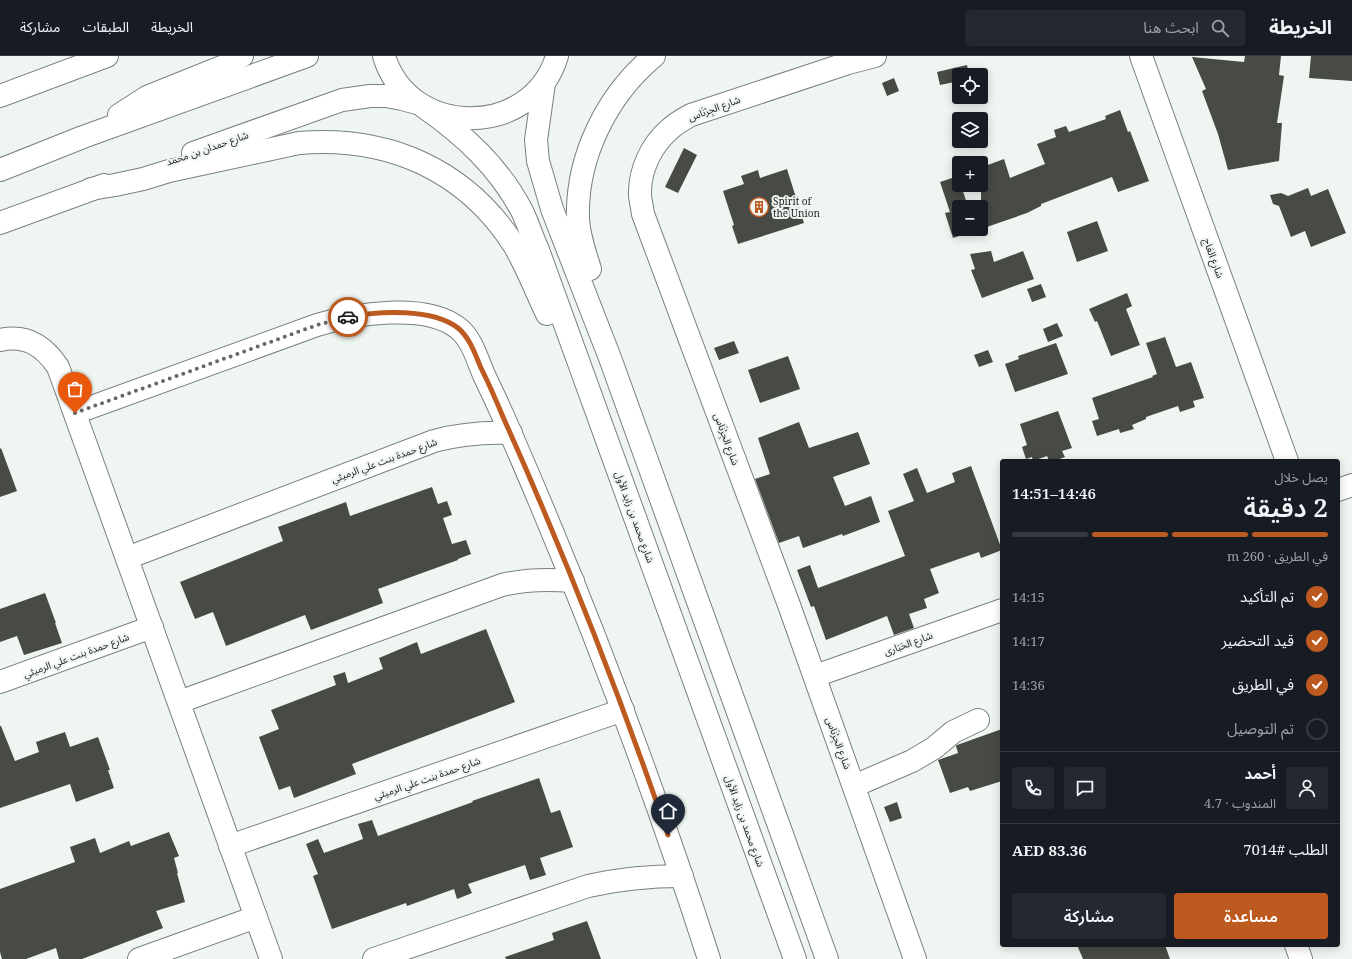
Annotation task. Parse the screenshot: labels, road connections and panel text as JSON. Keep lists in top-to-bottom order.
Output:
{
  "streets": {
    "street": [
      "شارع الجِرْنَاس",
      "شارع حمدان بن محمد",
      "شارع العَاج",
      "شارع حمدة بنت علي الرميثي",
      "شارع محمد بن زايد الأول",
      "شارع الحَبَارى"
    ]
  },
  "crossings": [
    ["شارع الجِرْنَاس", "شارع الحَبَارى"],
    ["شارع حمدان بن محمد", "شارع محمد بن زايد الأول"]
  ],
  "places": {
    "building": ["Spirit of the Union"]
  },
  "page": {
    "header": "الخريطة",
    "search": "ابحث هنا",
    "nav": ["الخريطة", "الطبقات", "مشاركة"],
    "map_buttons": ["+", "−"],
    "heading": ["2 دقيقة", "يصل خلال", "14:46–14:51"],
    "panel": [
      "أحمد",
      "المندوب · 4.7",
      "الطلب #7014",
      "AED 83.36"
    ],
    "bar": "في الطريق · 260 m",
    "list": [
      ["تم التأكيد", "14:15"],
      ["قيد التحضير", "14:17"],
      ["في الطريق", "14:36"],
      "تم التوصيل"
    ],
    "buttons": ["مساعدة", "مشاركة"]
  }
}
